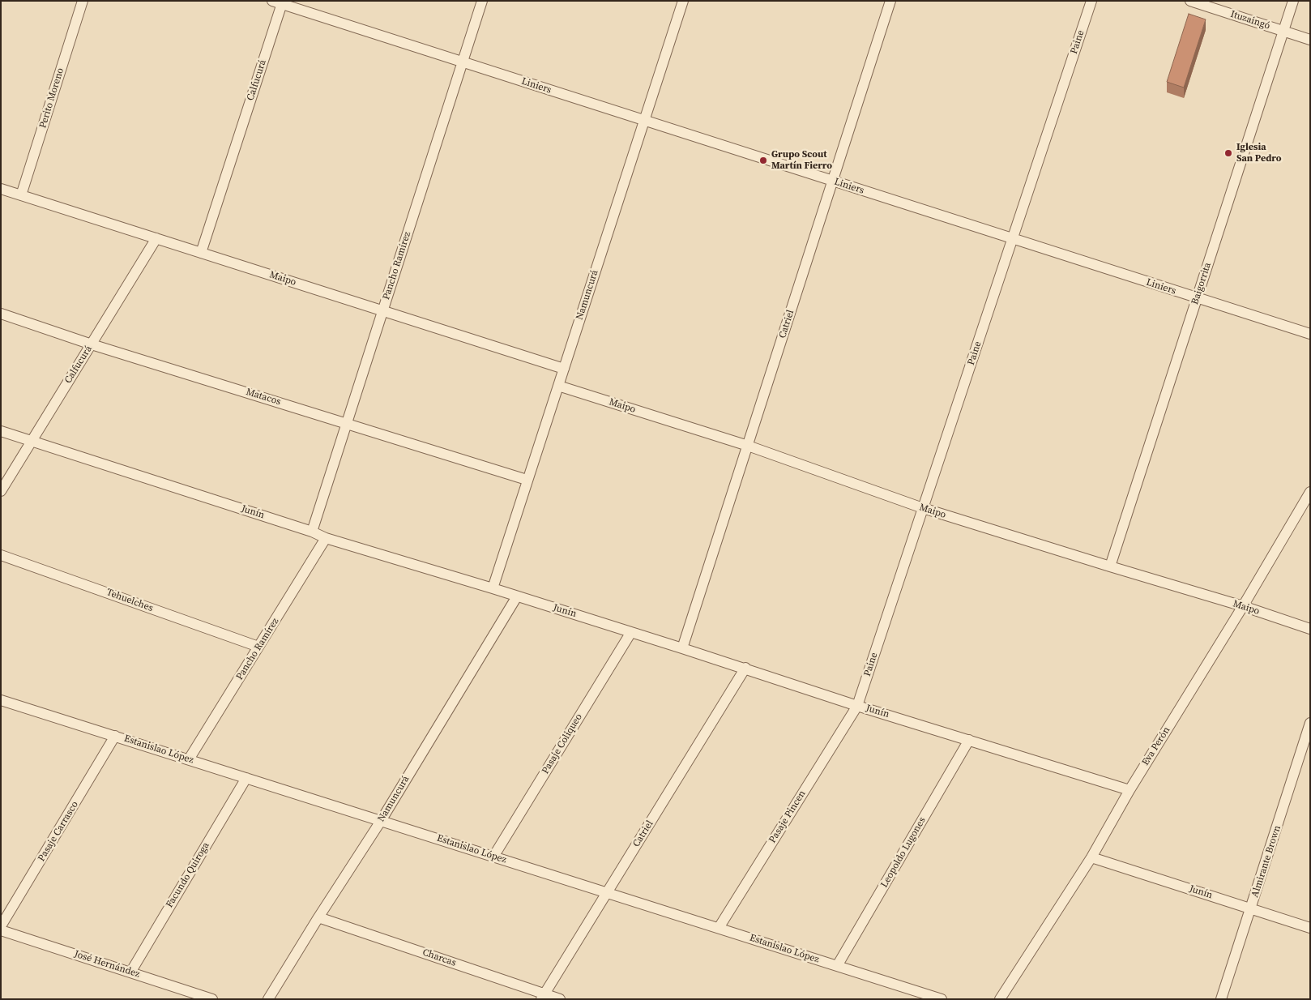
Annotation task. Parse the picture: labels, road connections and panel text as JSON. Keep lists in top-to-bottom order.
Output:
{
  "streets": {
    "street": [
      "Ituzaingó",
      "Paine",
      "Calfucurá",
      "Liniers",
      "Perito Moreno",
      "Pancho Ramírez",
      "Maipo",
      "Baigorrita",
      "Namuncurá",
      "Catriel",
      "Matacos",
      "Junín",
      "Tehuelches",
      "Pasaje Coliqueo",
      "Eva Perón",
      "Estanislao López",
      "Pasaje Pincen",
      "Pasaje Carrasco",
      "Leopoldo Lugones",
      "Almirante Brown",
      "Facundo Quiroga",
      "Charcas",
      "José Hernández"
    ]
  },
  "crossings": [
    ["Ituzaingó", "Baigorrita"],
    ["Paine", "Liniers"],
    ["Paine", "Maipo"],
    ["Paine", "Junín"],
    ["Paine", "Pasaje Pincen"],
    ["Calfucurá", "Liniers"],
    ["Calfucurá", "Maipo"],
    ["Calfucurá", "Matacos"],
    ["Calfucurá", "Junín"],
    ["Liniers", "Pancho Ramírez"],
    ["Liniers", "Baigorrita"],
    ["Liniers", "Namuncurá"],
    ["Liniers", "Catriel"],
    ["Perito Moreno", "Maipo"],
    ["Pancho Ramírez", "Maipo"],
    ["Pancho Ramírez", "Matacos"],
    ["Pancho Ramírez", "Junín"],
    ["Pancho Ramírez", "Tehuelches"],
    ["Pancho Ramírez", "Estanislao López"],
    ["Maipo", "Baigorrita"],
    ["Maipo", "Namuncurá"],
    ["Maipo", "Catriel"],
    ["Maipo", "Eva Perón"],
    ["Namuncurá", "Matacos"],
    ["Namuncurá", "Junín"],
    ["Namuncurá", "Estanislao López"],
    ["Namuncurá", "Charcas"],
    ["Catriel", "Junín"],
    ["Catriel", "Estanislao López"],
    ["Catriel", "Charcas"],
    ["Junín", "Pasaje Coliqueo"],
    ["Junín", "Eva Perón"],
    ["Junín", "Pasaje Pincen"],
    ["Junín", "Leopoldo Lugones"],
    ["Junín", "Almirante Brown"],
    ["Pasaje Coliqueo", "Estanislao López"],
    ["Estanislao López", "Pasaje Pincen"],
    ["Estanislao López", "Pasaje Carrasco"],
    ["Estanislao López", "Leopoldo Lugones"],
    ["Estanislao López", "Facundo Quiroga"],
    ["Facundo Quiroga", "José Hernández"]
  ],
  "places": ["Iglesia San Pedro", "Grupo Scout Martín Fierro"]
}
